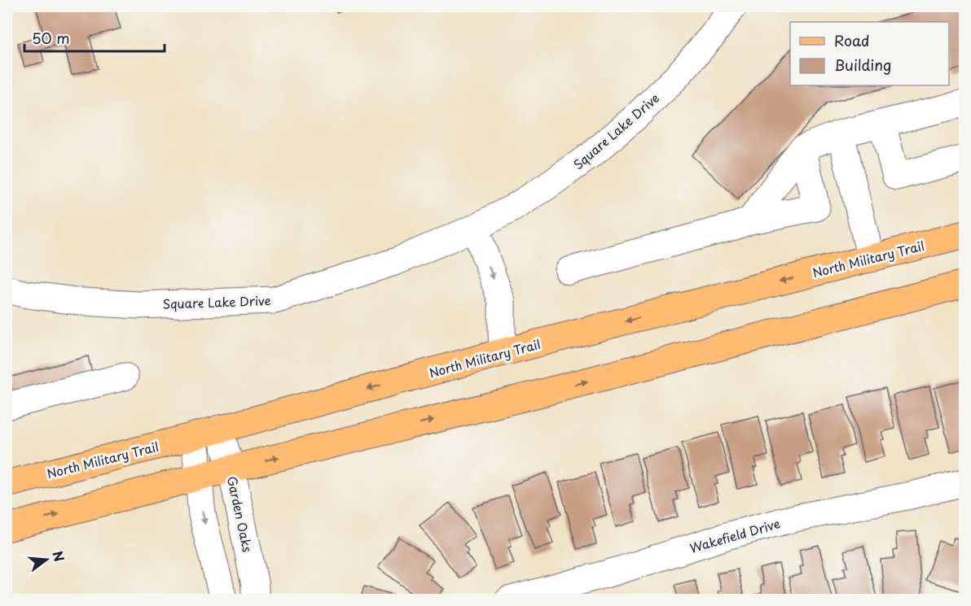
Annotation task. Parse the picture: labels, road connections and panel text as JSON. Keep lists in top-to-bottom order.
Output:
{
  "streets": {
    "main road": ["North Military Trail"],
    "street": ["Square Lake Drive", "Garden Oaks", "Wakefield Drive"]
  },
  "crossings": [
    ["North Military Trail", "Garden Oaks"]
  ],
  "legend": ["Road", "Building"],
  "scale_bar": "50 m",
  "north": "right"
}
